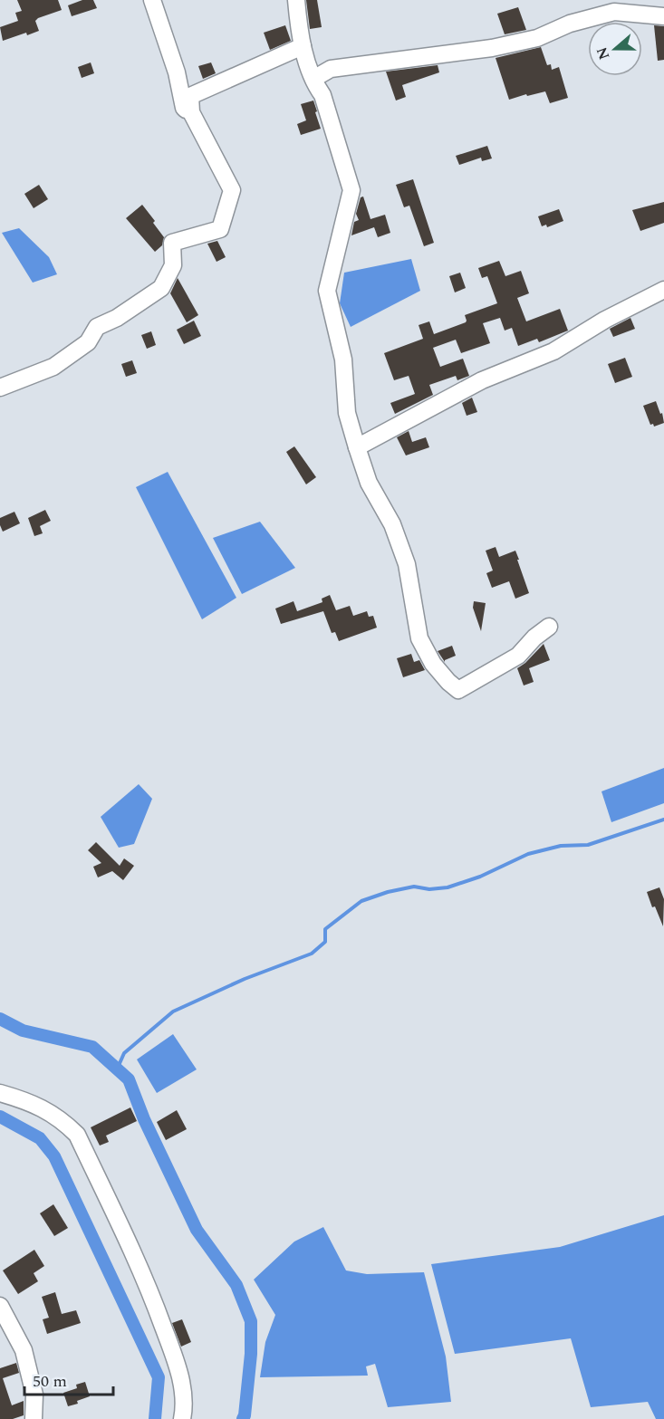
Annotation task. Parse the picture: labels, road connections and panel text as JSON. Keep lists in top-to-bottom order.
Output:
{
  "scale_bar": "50 m",
  "north": "left"
}
